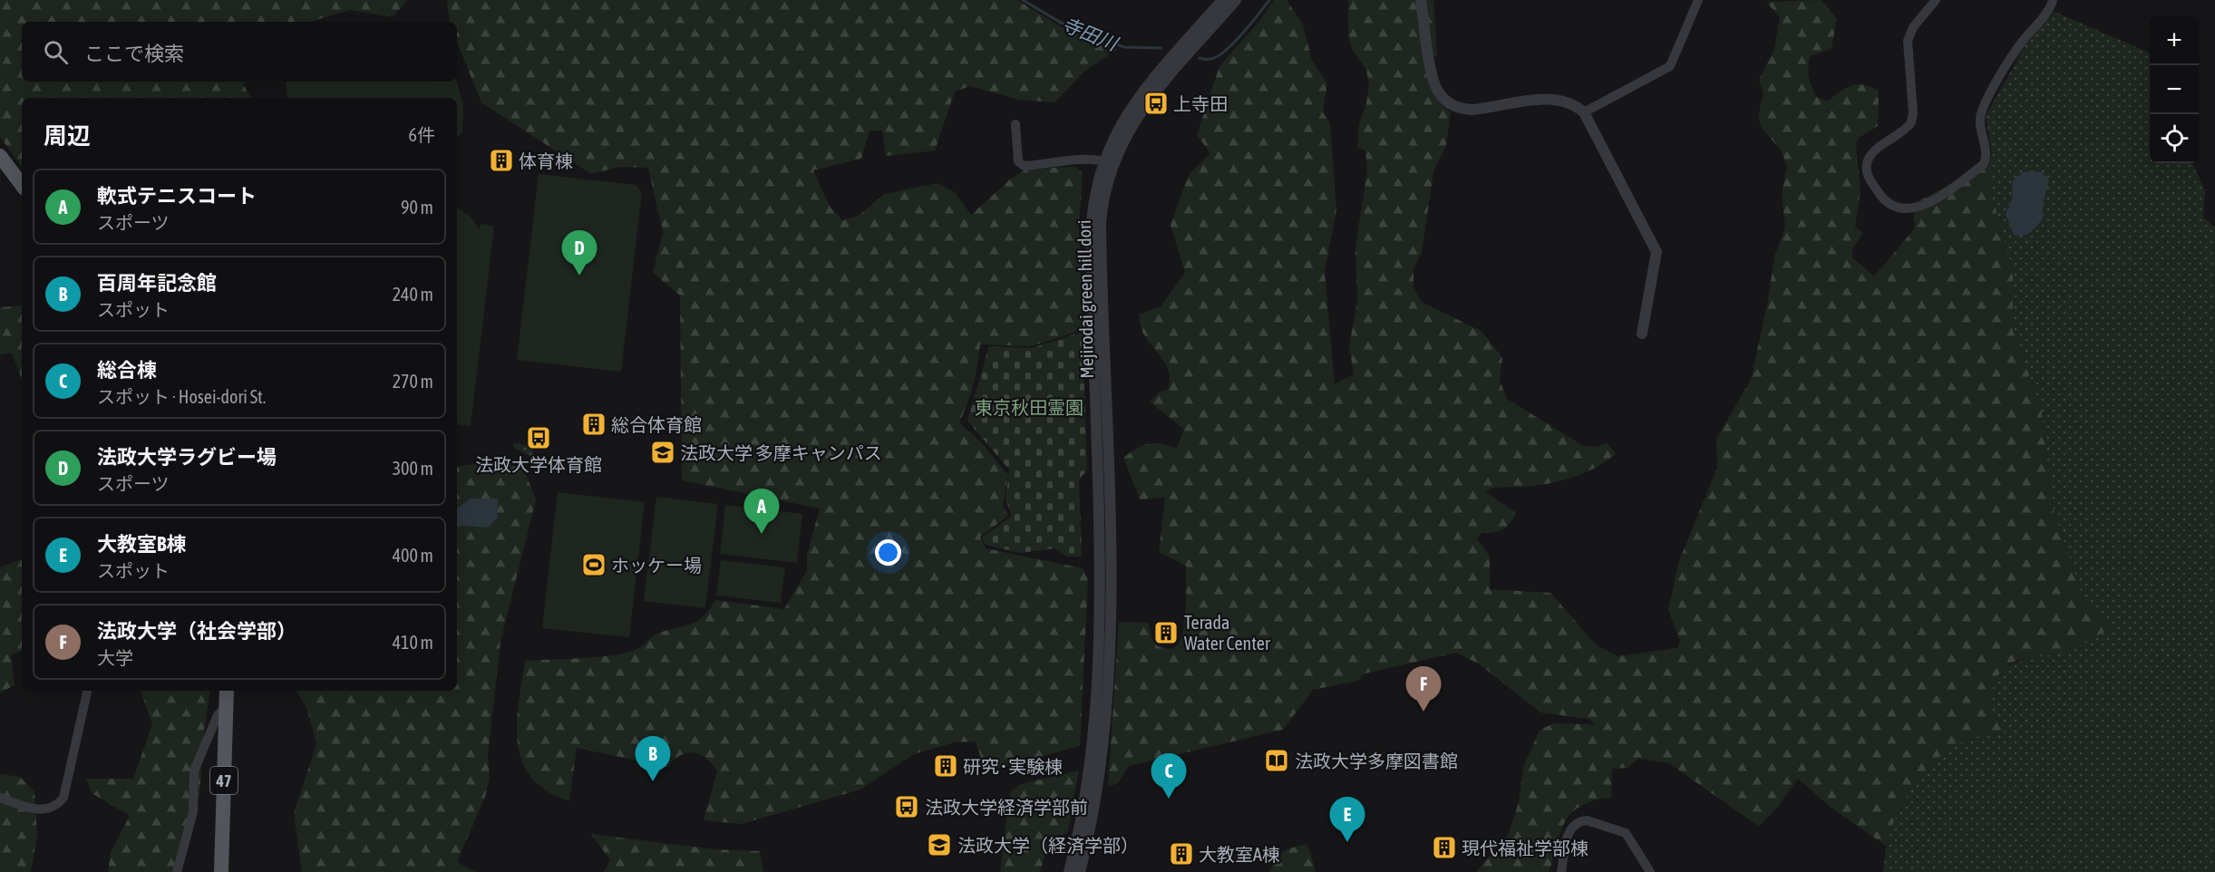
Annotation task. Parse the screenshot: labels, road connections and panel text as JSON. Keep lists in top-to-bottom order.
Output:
{
  "streets": {
    "main road": ["47"],
    "street": ["Mejirodai green hill dori"]
  },
  "water": ["寺田川"],
  "parks": ["東京秋田霊園"],
  "places": {
    "bus stop": ["上寺田", "法政大学体育館", "法政大学経済学部前"],
    "building": [
      "体育棟",
      "総合体育館",
      "Terada Water Center",
      "研究･実験棟",
      "現代福祉学部棟",
      "大教室A棟"
    ],
    "school or university": ["法政大学 多摩キャンパス", "法政大学（経済学部）"],
    "sports": ["ホッケー場"],
    "library": ["法政大学多摩図書館"]
  },
  "page": {
    "map_buttons": ["+", "−"],
    "search": "ここで検索",
    "heading": ["周辺", "6件"],
    "list": [
      {
        "mark": "A",
        "name": "軟式テニスコート",
        "note": "スポーツ",
        "value": "90 m"
      },
      {
        "mark": "B",
        "name": "百周年記念館",
        "note": "スポット",
        "value": "240 m"
      },
      {
        "mark": "C",
        "name": "総合棟",
        "note": "スポット · Hosei-dori St.",
        "value": "270 m"
      },
      {
        "mark": "D",
        "name": "法政大学ラグビー場",
        "note": "スポーツ",
        "value": "300 m"
      },
      {
        "mark": "E",
        "name": "大教室B棟",
        "note": "スポット",
        "value": "400 m"
      },
      {
        "mark": "F",
        "name": "法政大学（社会学部）",
        "note": "大学",
        "value": "410 m"
      }
    ],
    "pins": [
      "D",
      "A",
      "F",
      "B",
      "C",
      "E"
    ]
  }
}
